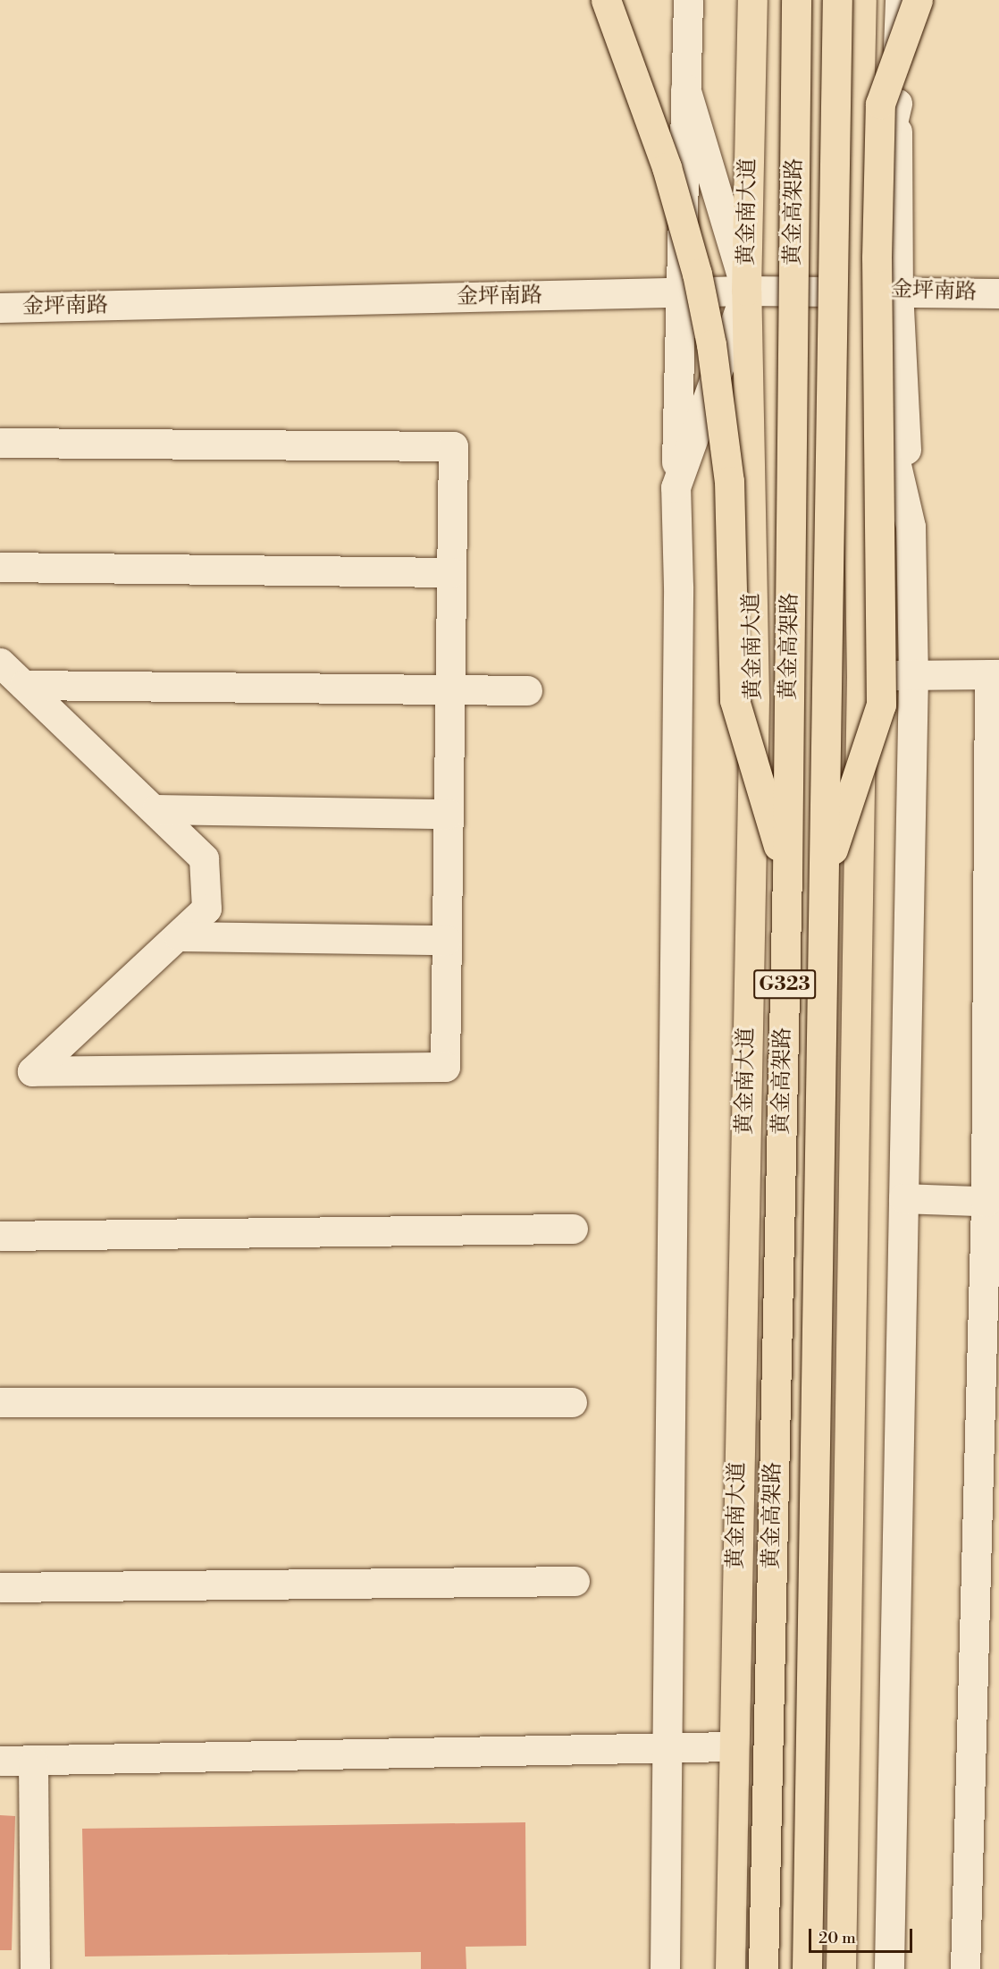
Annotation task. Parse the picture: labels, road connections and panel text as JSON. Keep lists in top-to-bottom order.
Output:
{
  "streets": {
    "main road": ["黄金南大道", "黄金高架路", "G323"],
    "street": ["金坪南路"]
  },
  "crossings": [
    ["黄金南大道", "金坪南路"]
  ],
  "scale_bar": "20 m"
}
